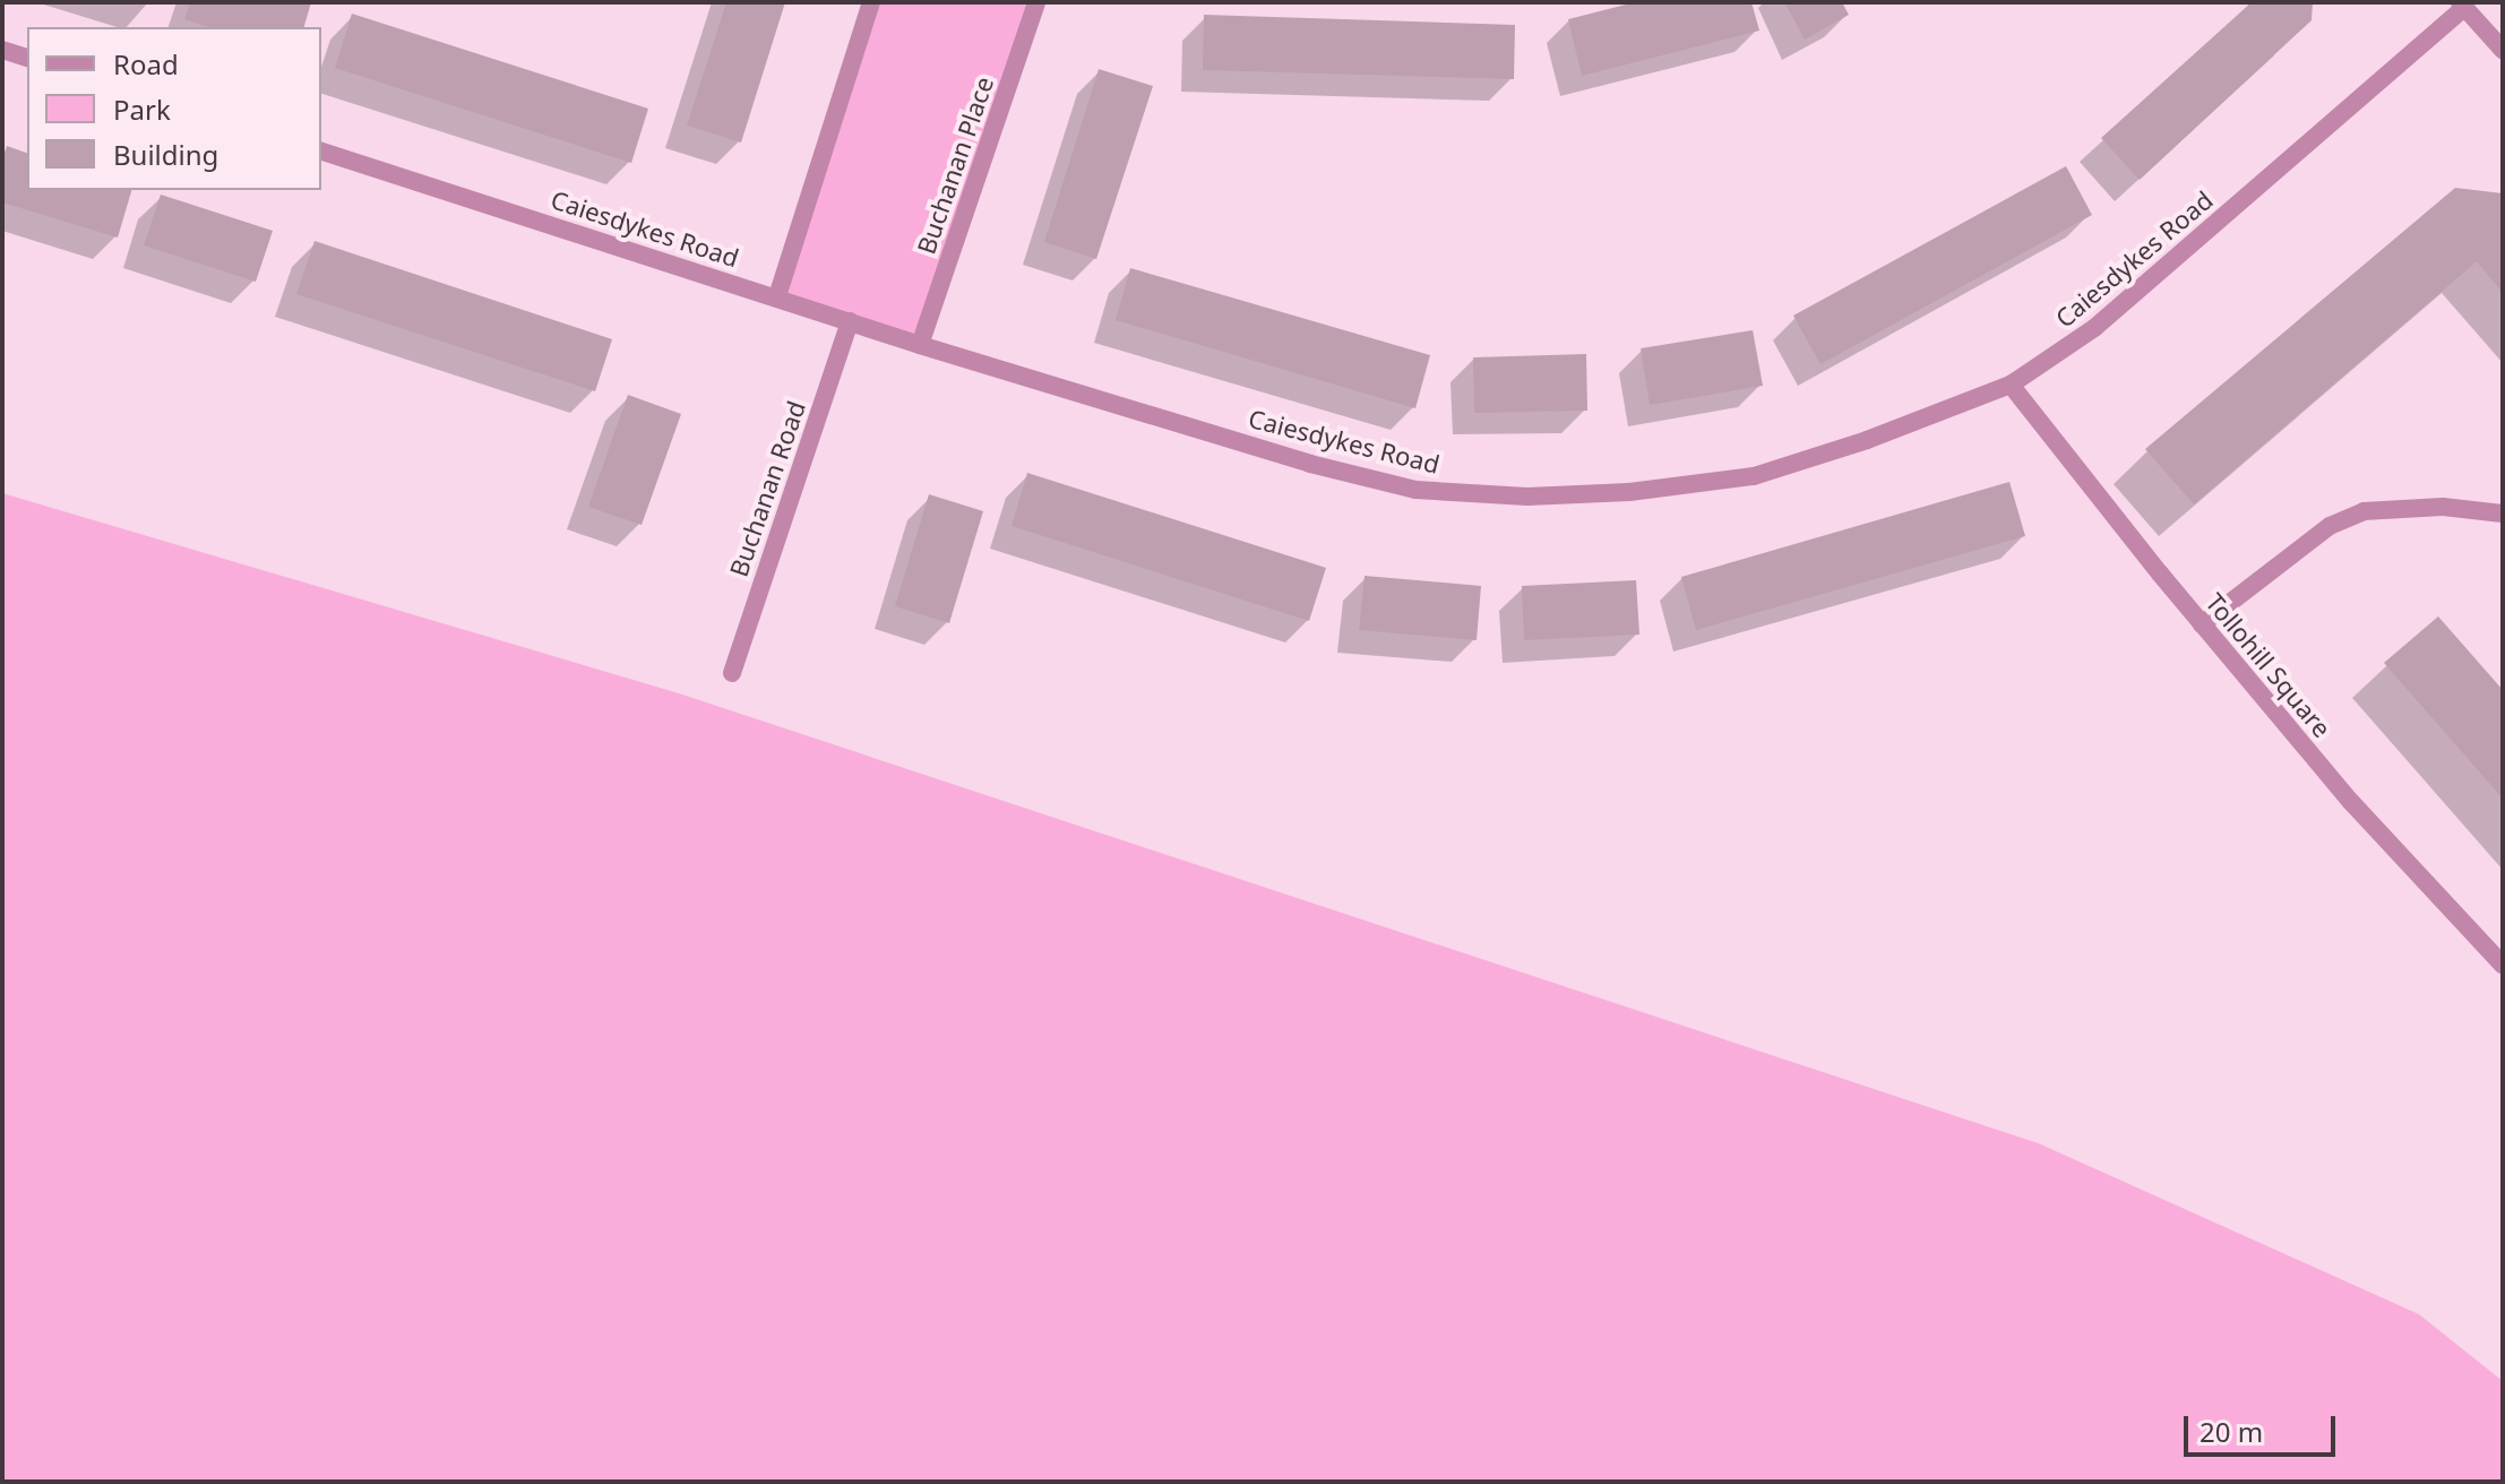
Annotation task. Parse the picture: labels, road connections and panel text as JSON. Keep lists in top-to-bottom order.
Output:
{
  "streets": {
    "street": [
      "Buchanan Place",
      "Caiesdykes Road",
      "Buchanan Road",
      "Tollohill Square"
    ]
  },
  "crossings": [
    ["Buchanan Place", "Caiesdykes Road"],
    ["Caiesdykes Road", "Buchanan Road"],
    ["Caiesdykes Road", "Tollohill Square"]
  ],
  "legend": ["Road", "Park", "Building"],
  "scale_bar": "20 m"
}
